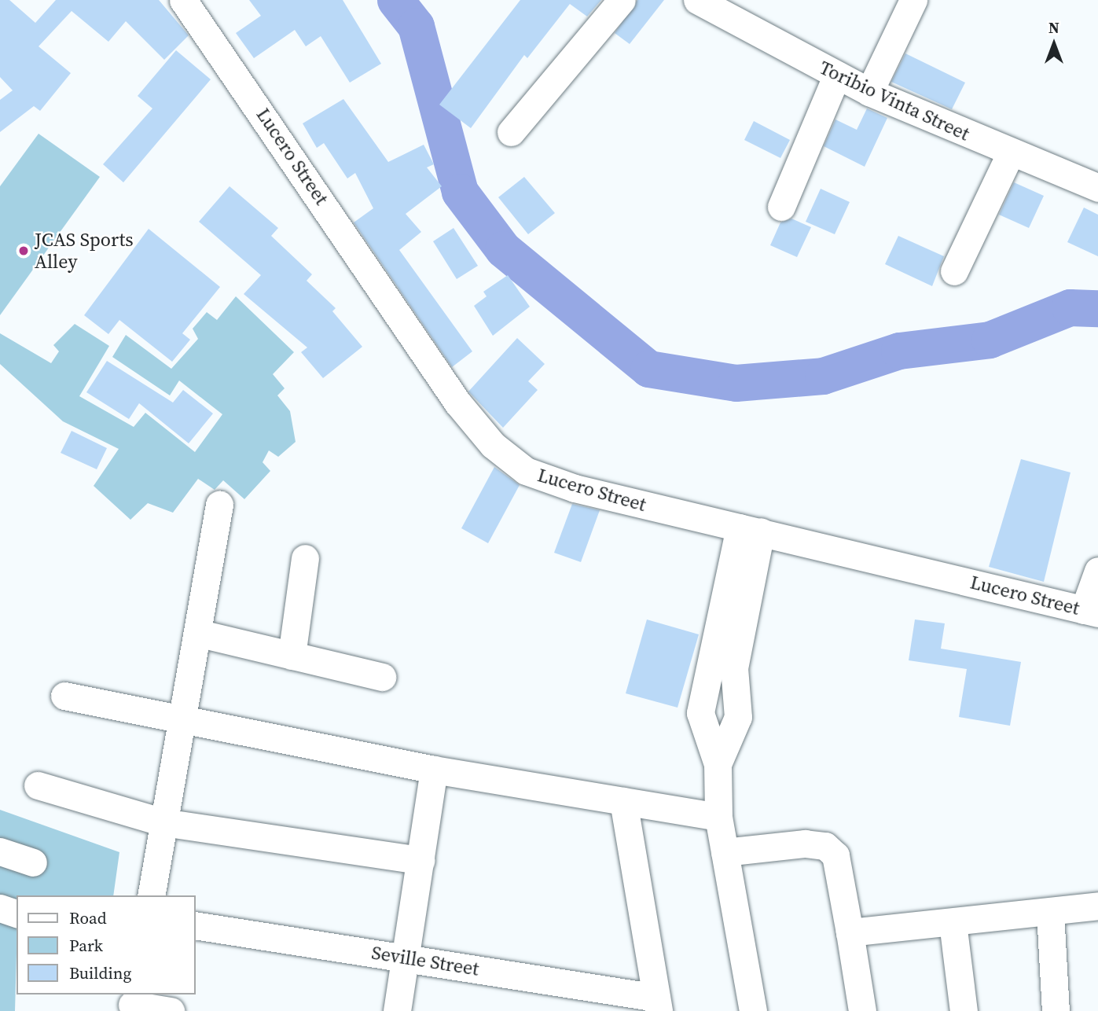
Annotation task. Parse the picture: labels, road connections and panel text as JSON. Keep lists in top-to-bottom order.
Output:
{
  "streets": {
    "street": ["Toribio Vinta Street", "Lucero Street", "Seville Street"]
  },
  "places": ["JCAS Sports Alley"],
  "legend": ["Road", "Park", "Building"],
  "north": "top"
}
